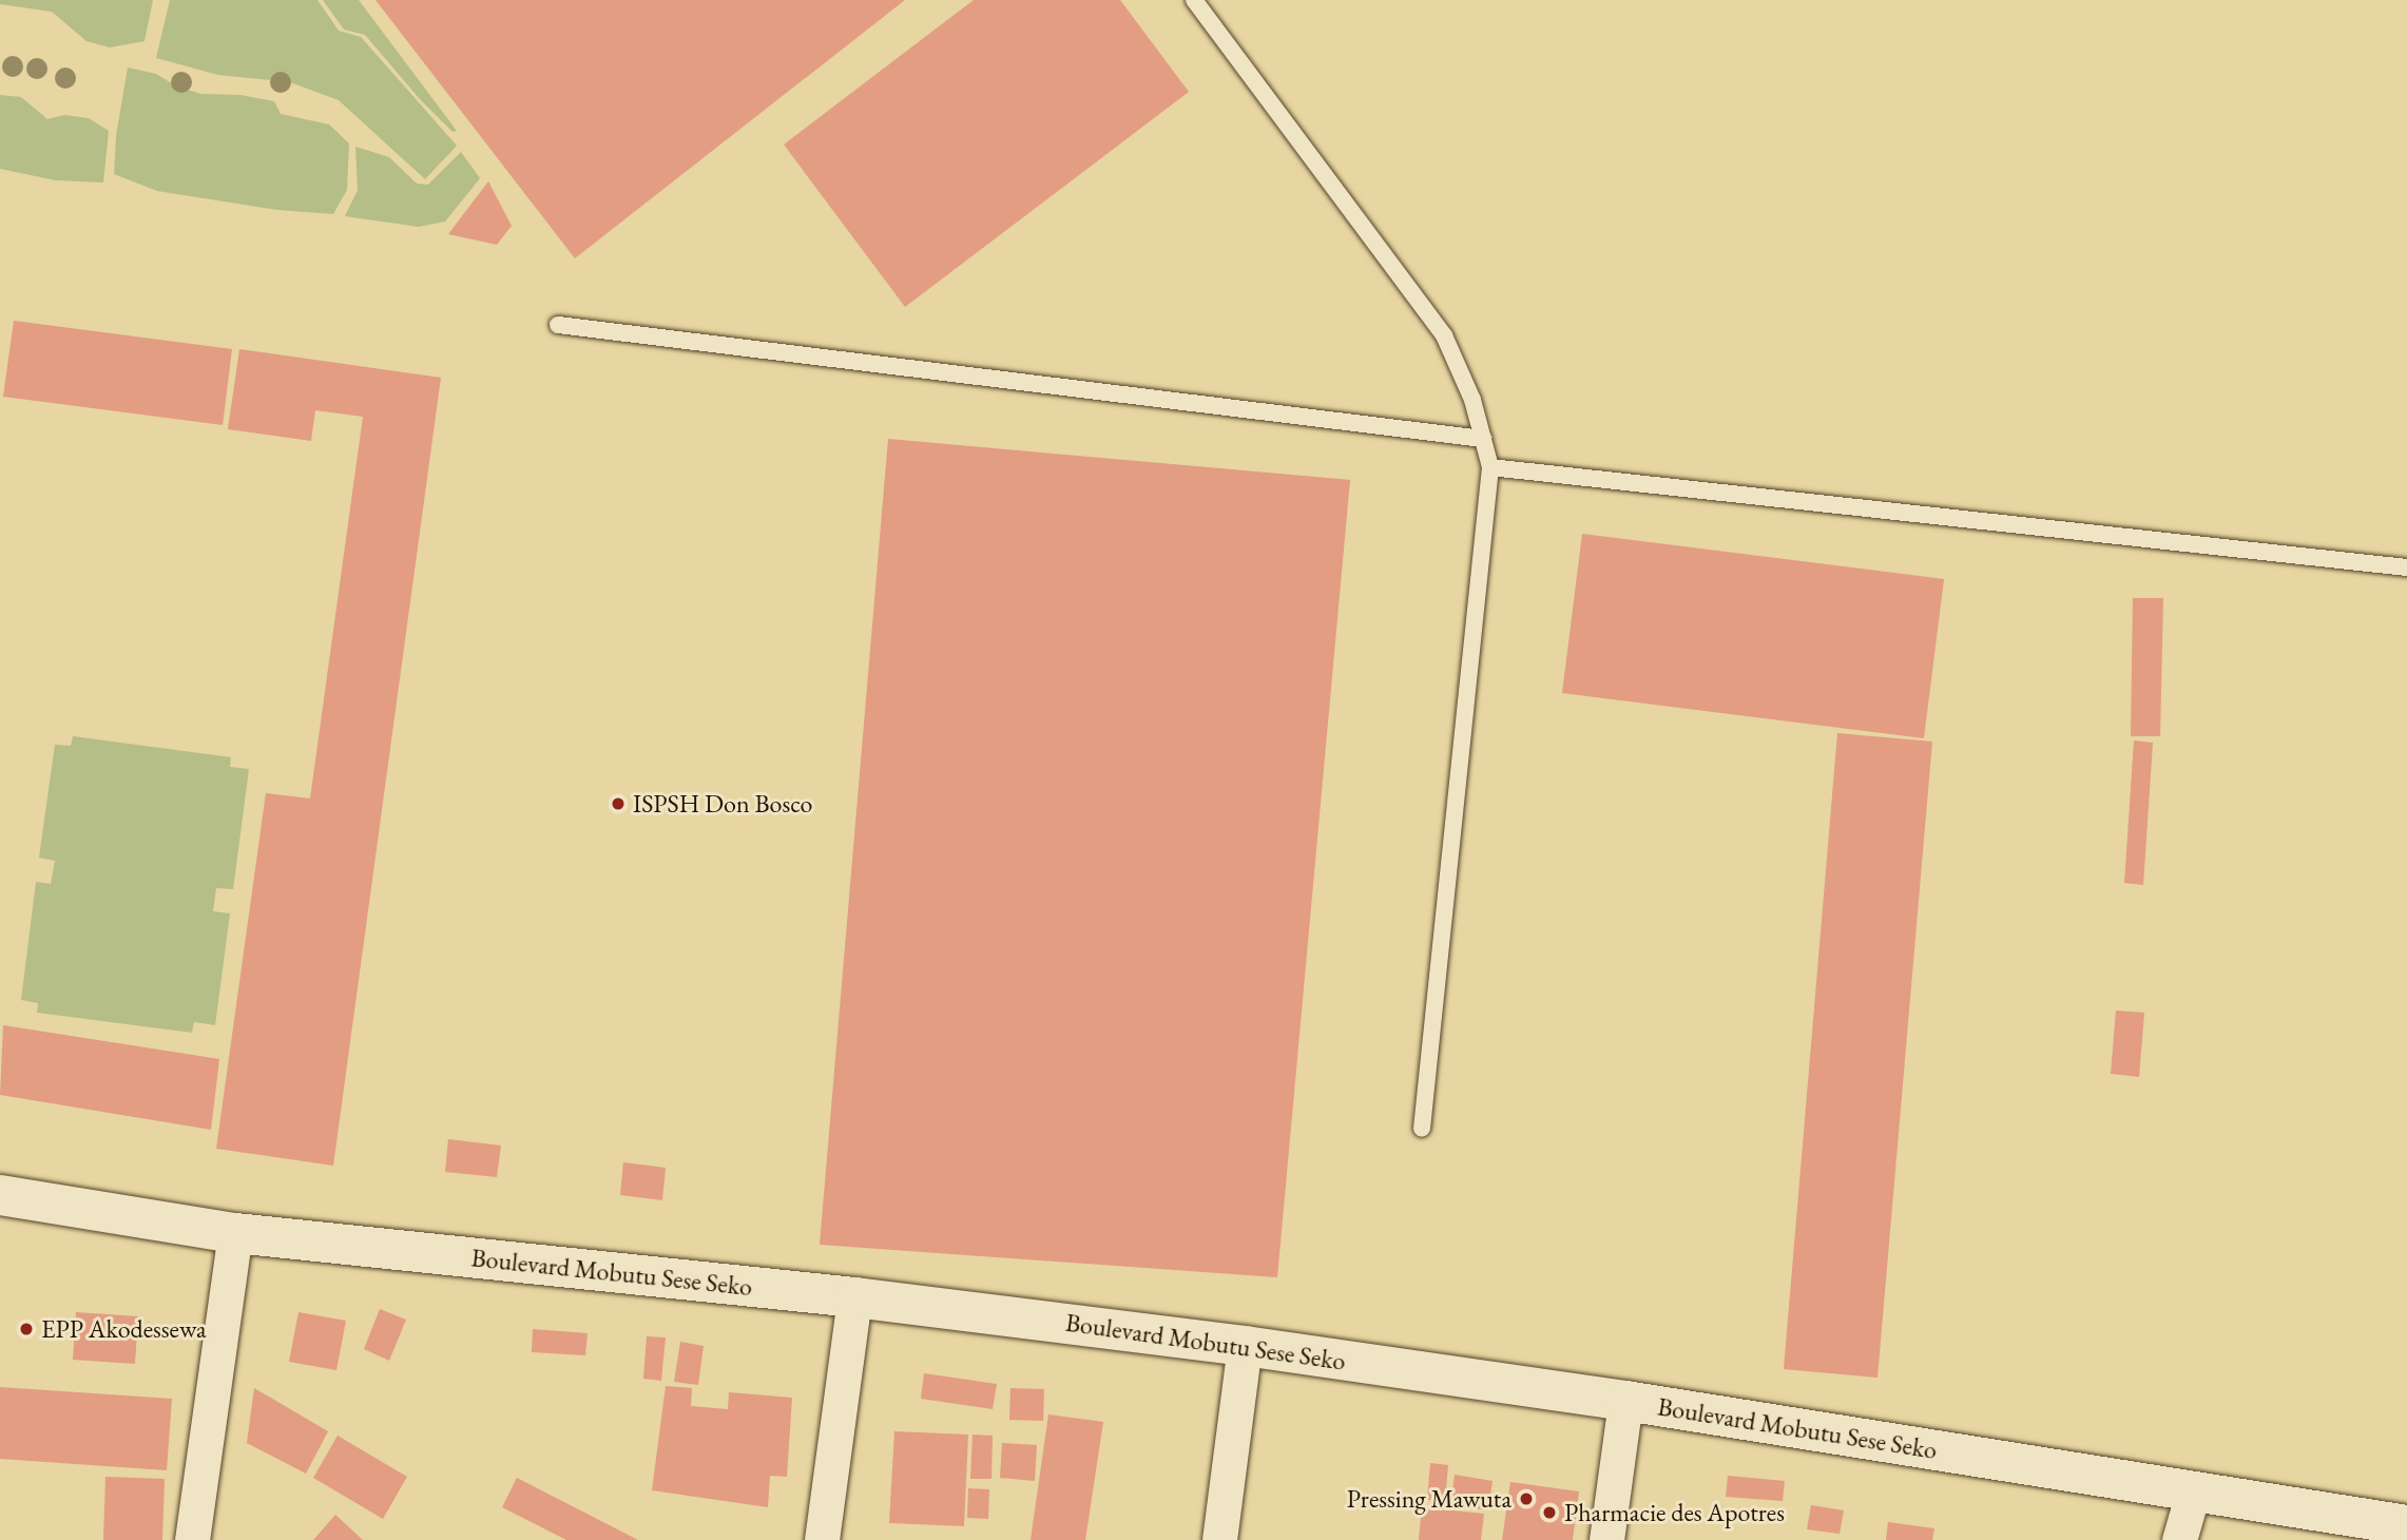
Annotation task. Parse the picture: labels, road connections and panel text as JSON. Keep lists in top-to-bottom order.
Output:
{
  "streets": {
    "street": ["Boulevard Mobutu Sese Seko"]
  },
  "places": [
    "ISPSH Don Bosco",
    "EPP Akodessewa",
    "Pressing Mawuta",
    "Pharmacie des Apotres"
  ]
}
